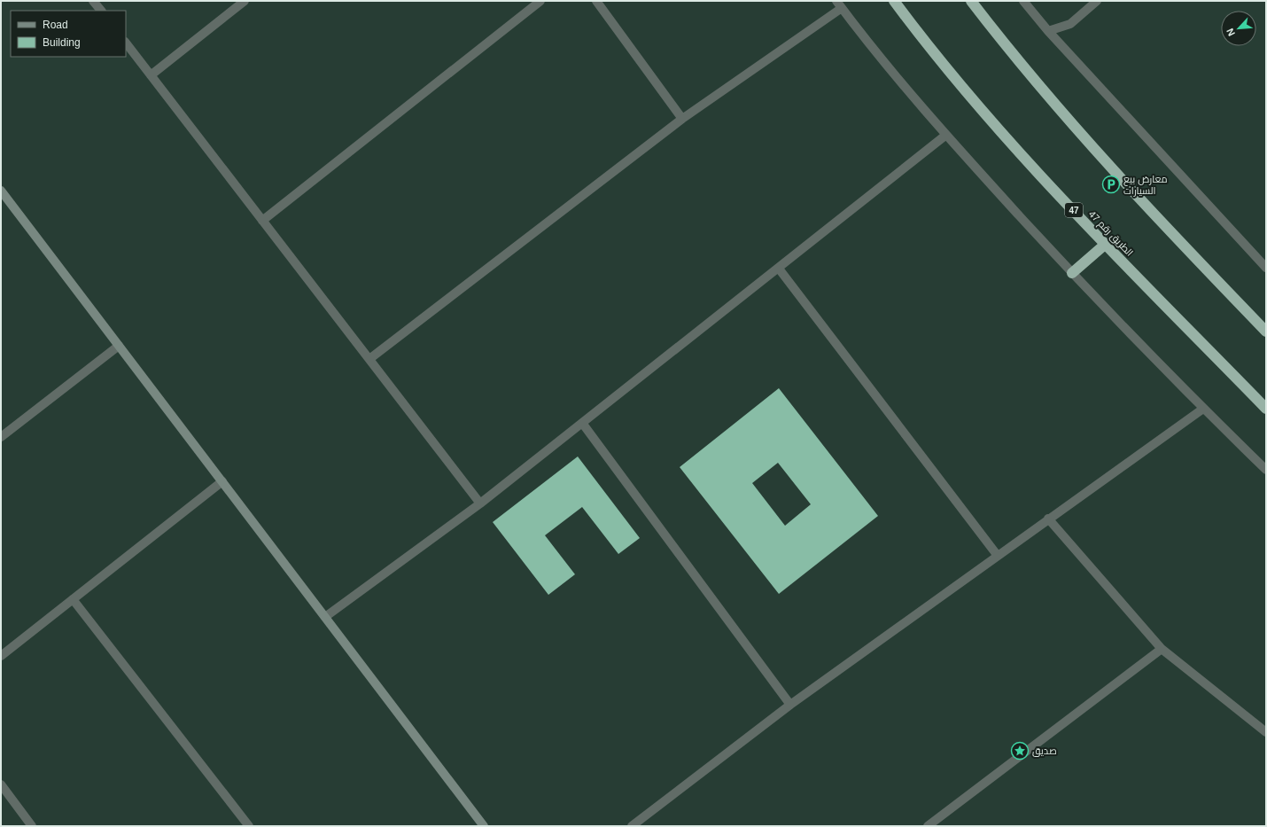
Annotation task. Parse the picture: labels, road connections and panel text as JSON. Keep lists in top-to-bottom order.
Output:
{
  "streets": {
    "highway": ["47", "الطريق رقم 47"]
  },
  "places": {
    "parking": ["معارض بيع السيارات"],
    "place": ["صديق"]
  },
  "legend": ["Road", "Building"],
  "north": "bottom left"
}
